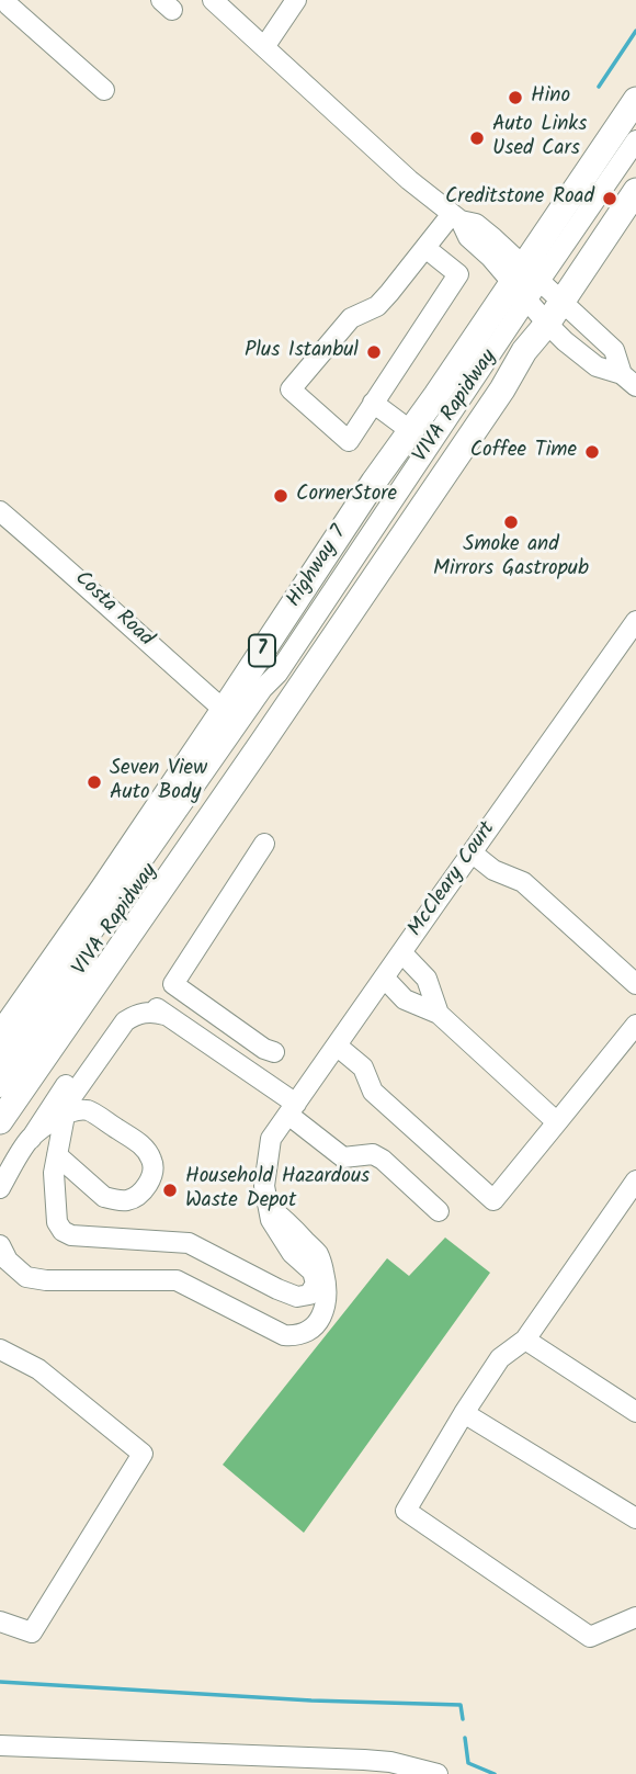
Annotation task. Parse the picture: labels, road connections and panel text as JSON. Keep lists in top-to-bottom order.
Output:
{
  "streets": {
    "main road": ["Highway 7", "7"],
    "street": ["VIVA Rapidway", "Costa Road", "McCleary Court"]
  },
  "crossings": [
    ["VIVA Rapidway", "Highway 7"],
    ["Highway 7", "Costa Road"]
  ],
  "places": [
    "Hino",
    "Auto Links Used Cars",
    "Creditstone Road",
    "Plus Istanbul",
    "Coffee Time",
    "CornerStore",
    "Smoke and Mirrors Gastropub",
    "Seven View Auto Body",
    "Household Hazardous Waste Depot"
  ]
}
